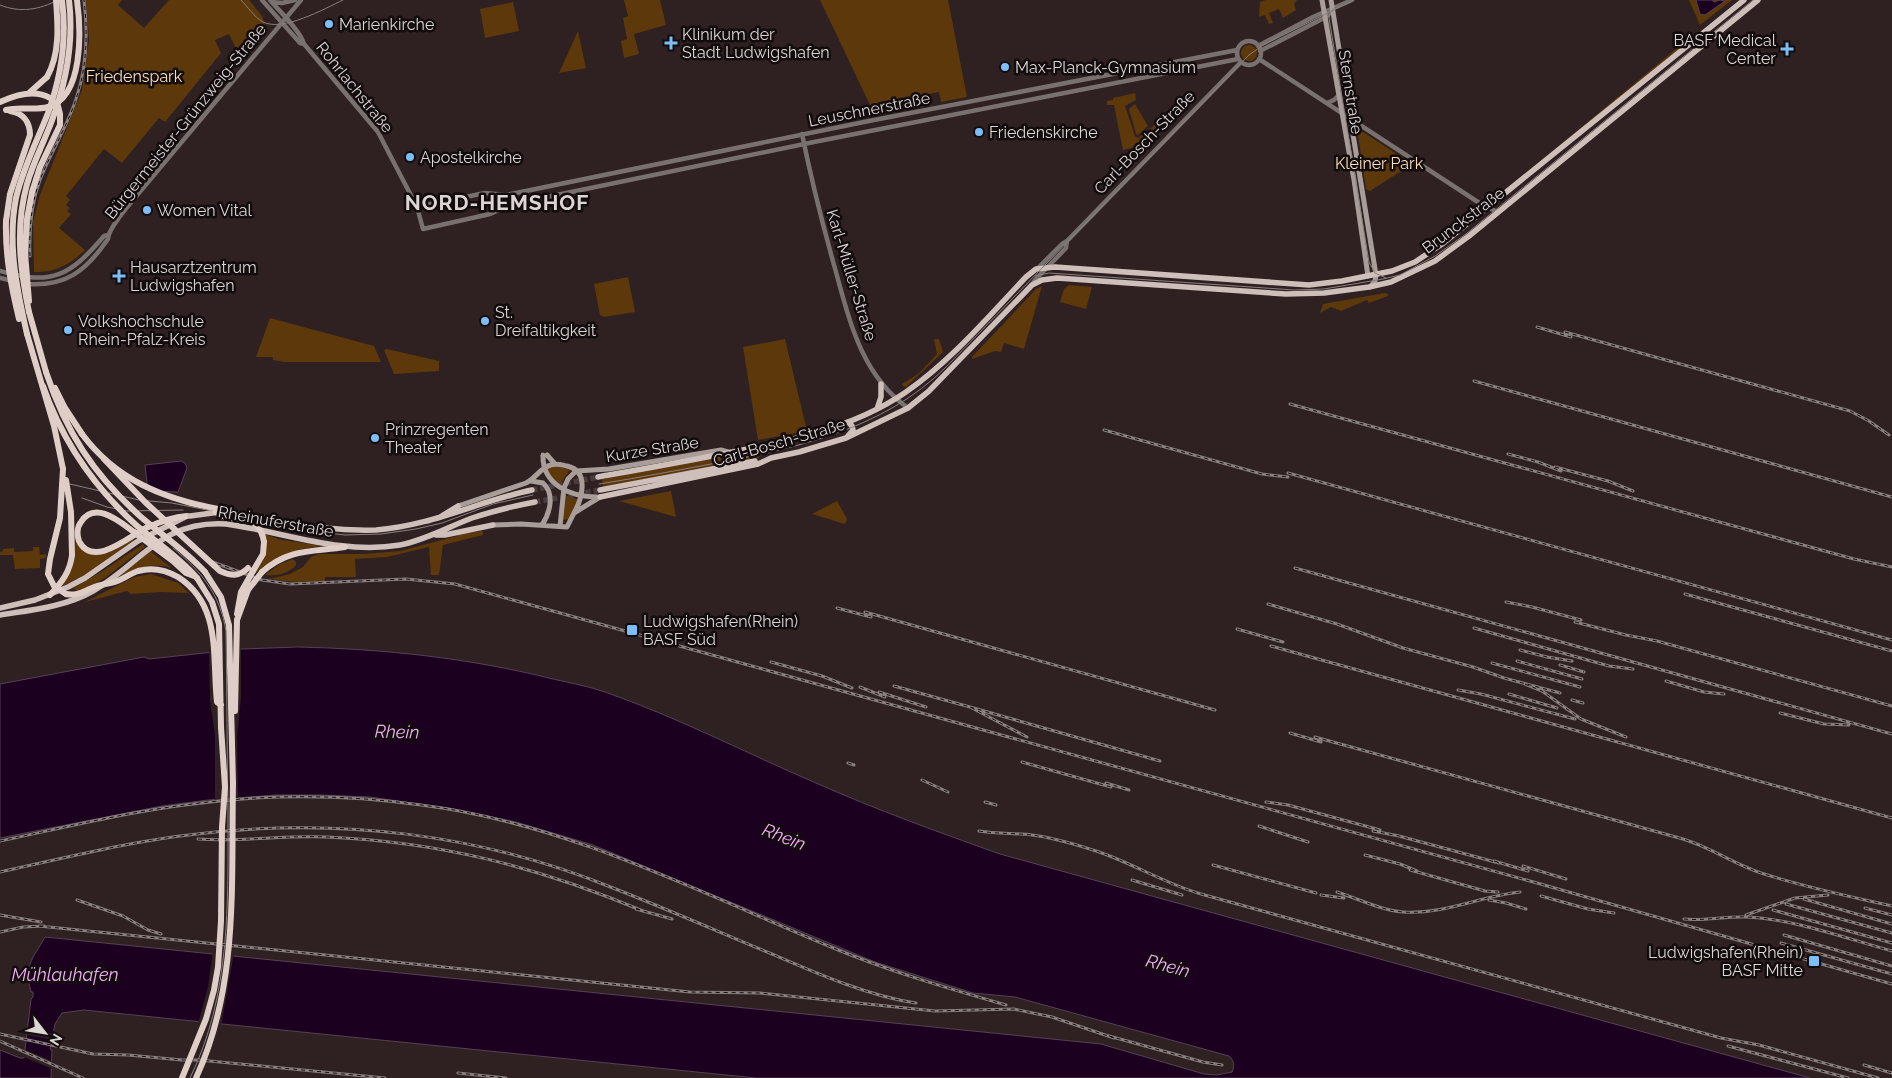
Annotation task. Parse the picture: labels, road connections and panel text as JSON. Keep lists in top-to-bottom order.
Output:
{
  "streets": {
    "main road": [
      "Sternstraße",
      "Carl-Bosch-Straße",
      "Brunckstraße",
      "Kurze Straße",
      "Rheinuferstraße"
    ],
    "street": [
      "Rohrlachstraße",
      "Leuschnerstraße",
      "Bürgermeister-Grünzweig-Straße",
      "Karl-Müller-Straße"
    ]
  },
  "crossings": [
    ["Rohrlachstraße", "Leuschnerstraße"],
    ["Rohrlachstraße", "Bürgermeister-Grünzweig-Straße"],
    ["Sternstraße", "Brunckstraße"],
    ["Leuschnerstraße", "Carl-Bosch-Straße"],
    ["Leuschnerstraße", "Karl-Müller-Straße"],
    ["Carl-Bosch-Straße", "Brunckstraße"],
    ["Carl-Bosch-Straße", "Karl-Müller-Straße"],
    ["Carl-Bosch-Straße", "Kurze Straße"]
  ],
  "districts": ["NORD-HEMSHOF"],
  "water": ["Rhein", "Mühlauhafen"],
  "parks": ["Friedenspark", "Kleiner Park"],
  "places": {
    "other": [
      "Marienkirche",
      "Max-Planck-Gymnasium",
      "Friedenskirche",
      "Apostelkirche",
      "Women Vital",
      "St. Dreifaltikgkeit",
      "Volkshochschule Rhein-Pfalz-Kreis",
      "Prinzregenten Theater"
    ],
    "health": ["Klinikum der Stadt Ludwigshafen", "BASF Medical Center", "Hausarztzentrum Ludwigshafen"],
    "transit": ["Ludwigshafen(Rhein) BASF Süd", "Ludwigshafen(Rhein) BASF Mitte"]
  },
  "north": "bottom right"
}
